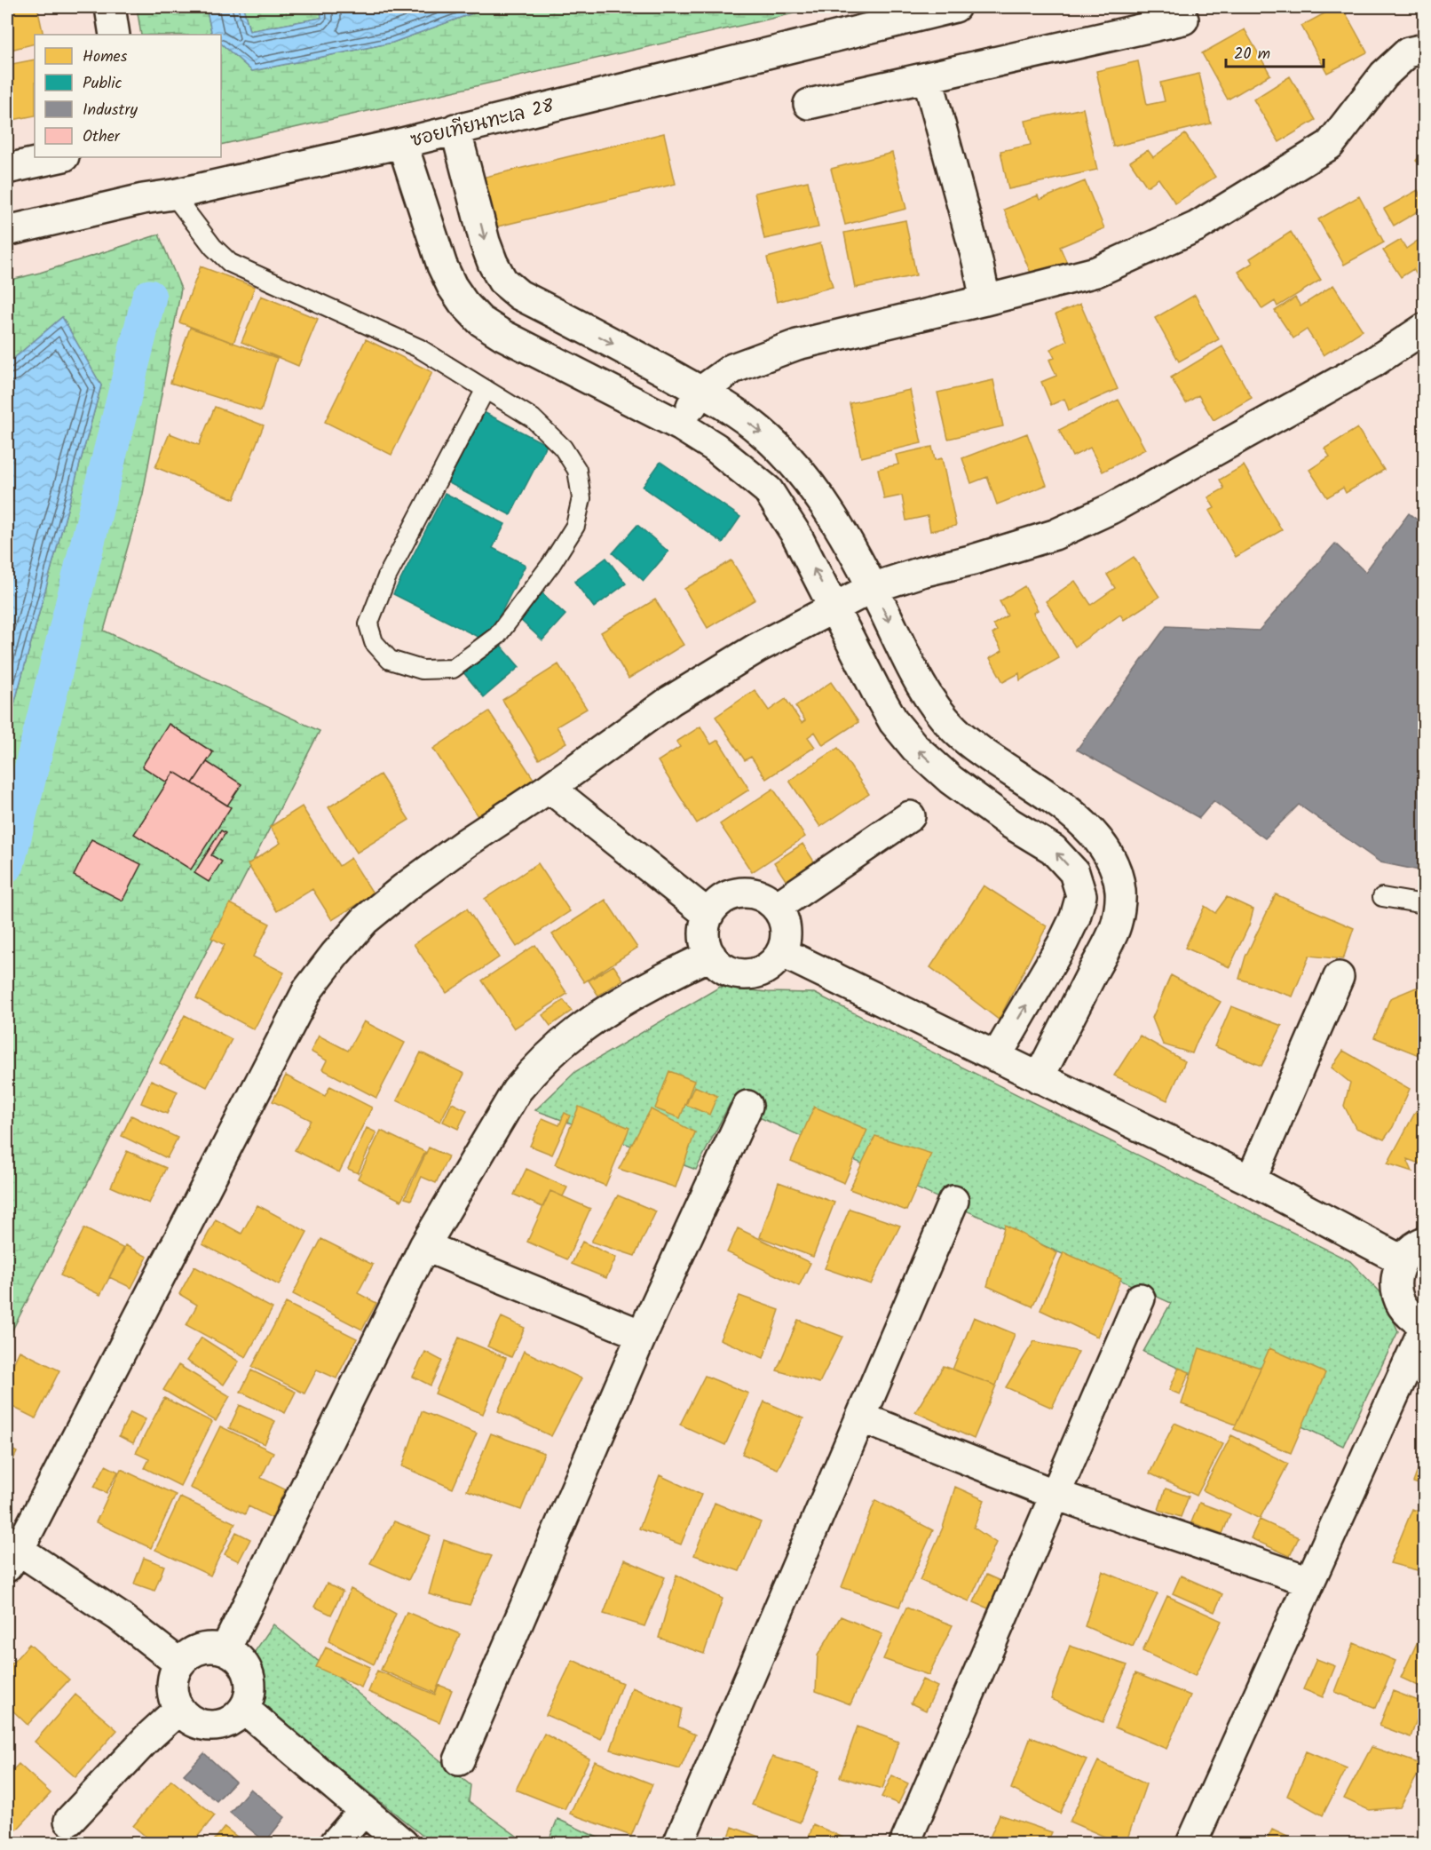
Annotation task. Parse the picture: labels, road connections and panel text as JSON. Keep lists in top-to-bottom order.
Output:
{
  "streets": {
    "street": ["ซอยเทียนทะเล 28"]
  },
  "legend": [
    "Homes",
    "Public",
    "Industry",
    "Other"
  ],
  "scale_bar": "20 m"
}
